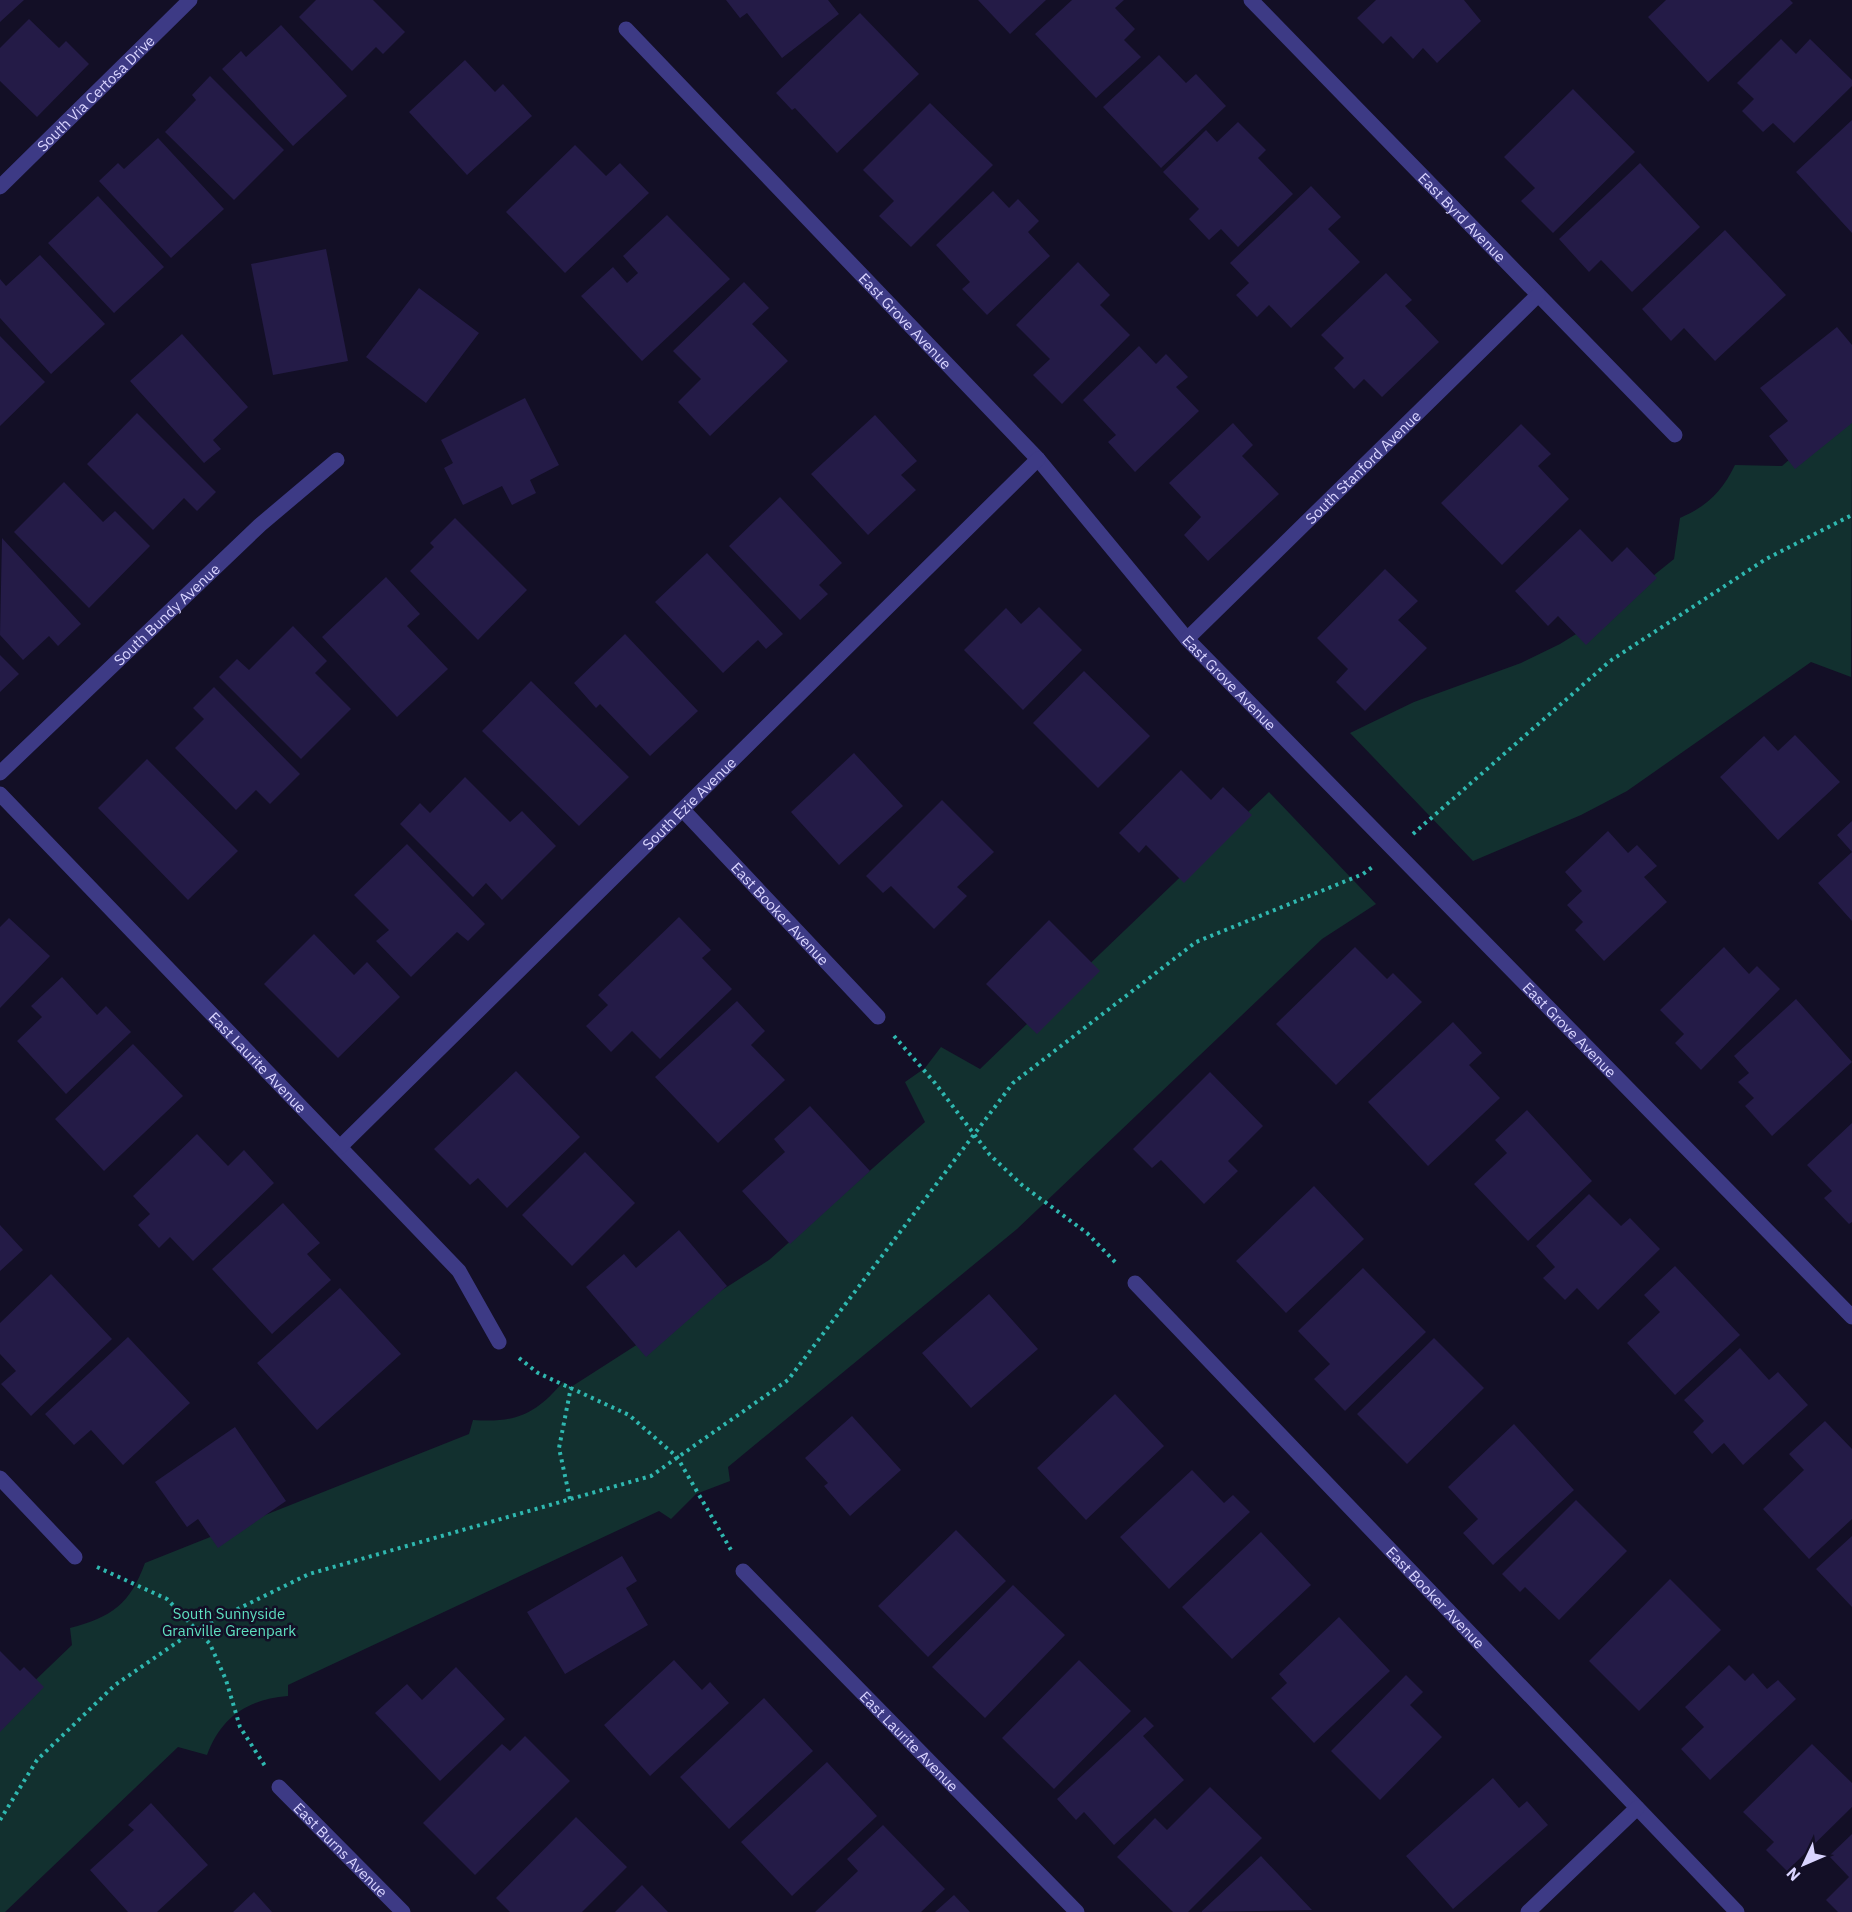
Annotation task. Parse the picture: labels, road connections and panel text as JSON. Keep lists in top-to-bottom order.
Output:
{
  "streets": {
    "street": [
      "South Via Certosa Drive",
      "East Byrd Avenue",
      "East Grove Avenue",
      "South Stanford Avenue",
      "South Bundy Avenue",
      "South Ezie Avenue",
      "East Booker Avenue",
      "East Laurite Avenue",
      "East Burns Avenue"
    ]
  },
  "crossings": [
    ["East Byrd Avenue", "South Stanford Avenue"],
    ["East Grove Avenue", "South Stanford Avenue"],
    ["East Grove Avenue", "South Ezie Avenue"],
    ["South Ezie Avenue", "East Booker Avenue"],
    ["South Ezie Avenue", "East Laurite Avenue"]
  ],
  "parks": ["South Sunnyside Granville Greenpark"],
  "north": "bottom left"
}
